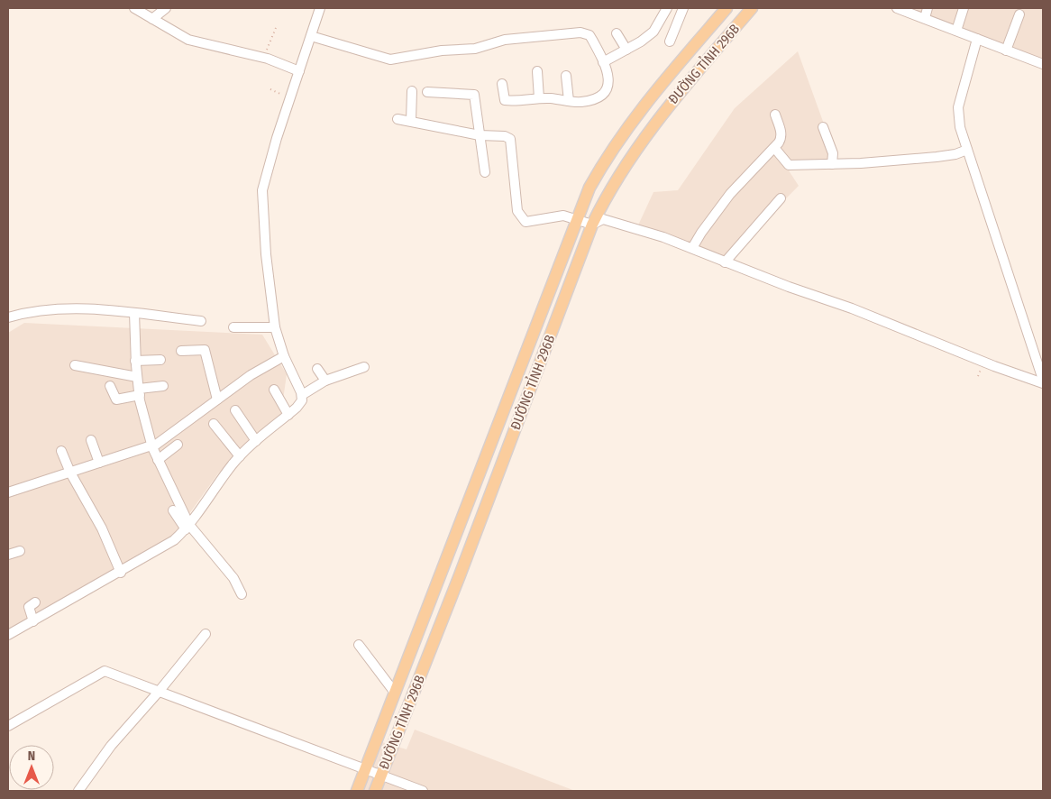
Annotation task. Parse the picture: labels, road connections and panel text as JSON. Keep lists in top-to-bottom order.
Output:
{
  "streets": {
    "main road": ["ĐƯỜNG TỈNH 296B"]
  },
  "north": "top"
}
